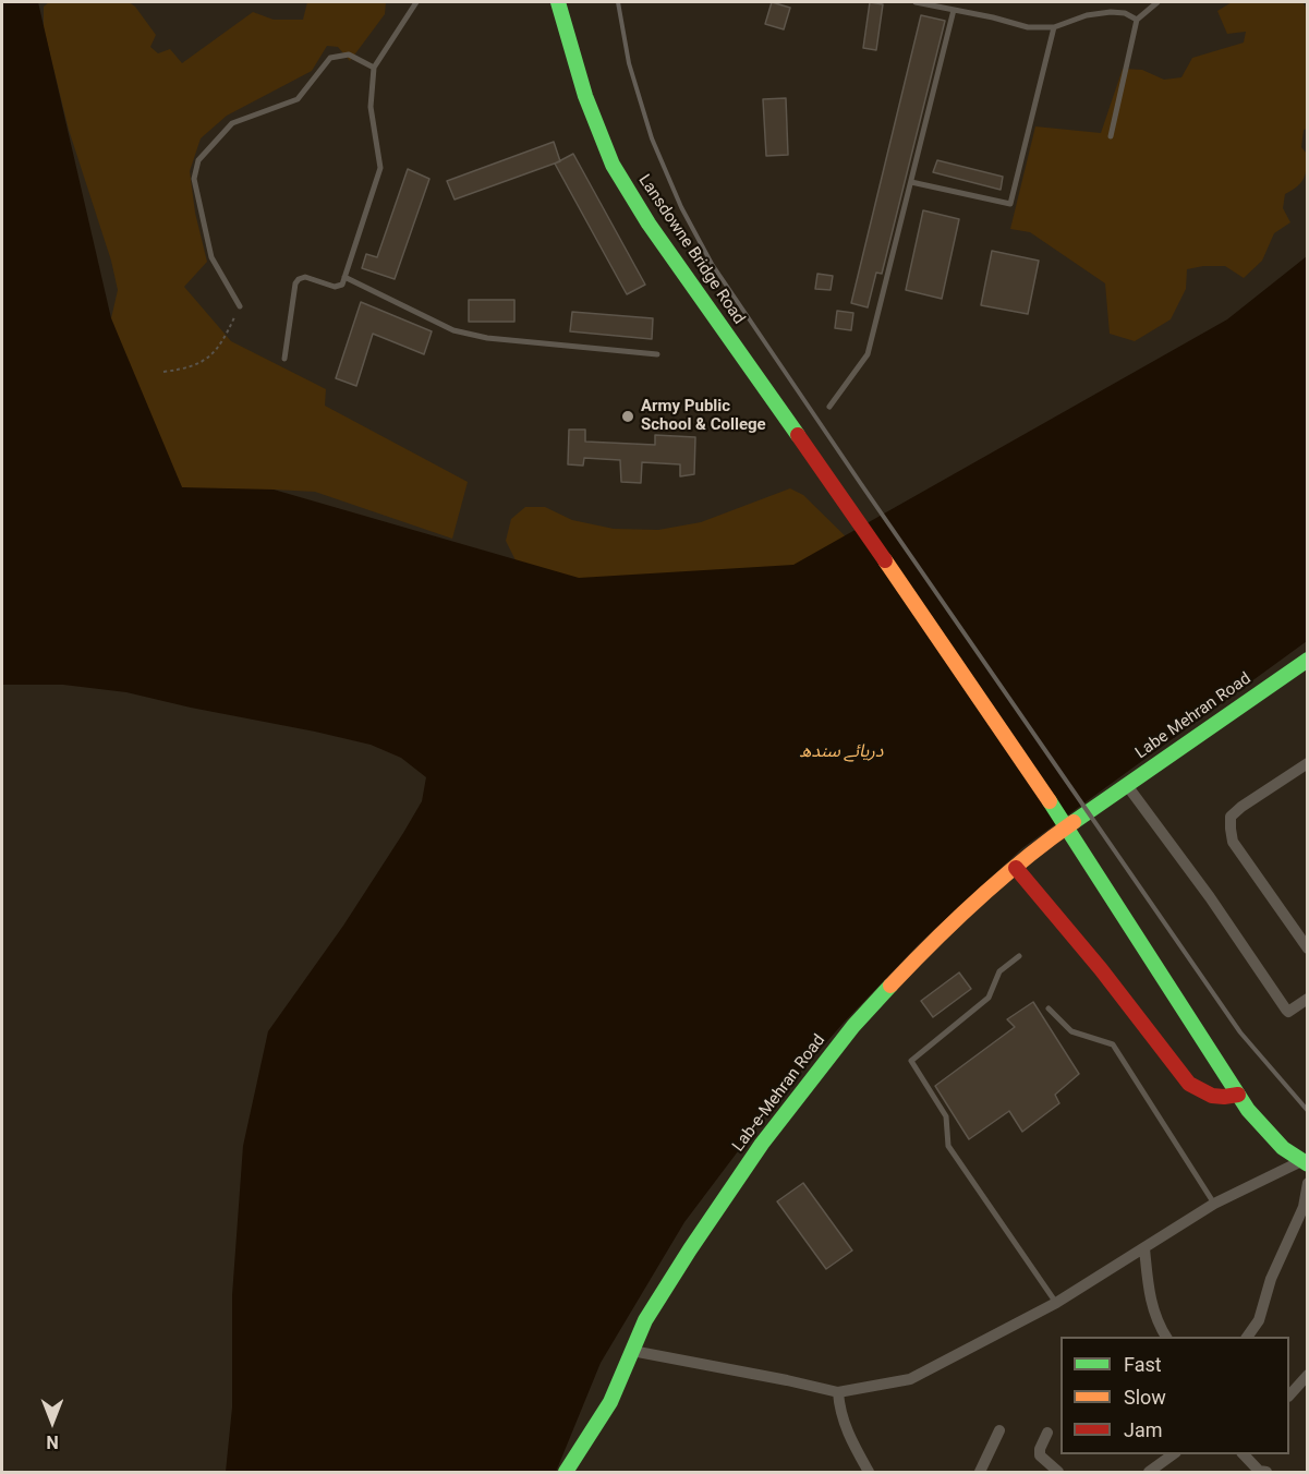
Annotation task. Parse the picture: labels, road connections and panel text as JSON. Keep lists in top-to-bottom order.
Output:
{
  "streets": {
    "main road": ["Lansdowne Bridge Road", "Labe Mehran Road", "Lab-e-Mehran Road"]
  },
  "crossings": [
    ["Labe Mehran Road", "Lab-e-Mehran Road"]
  ],
  "water": ["دریائے سندھ"],
  "places": ["Army Public School & College"],
  "legend": ["Fast", "Slow", "Jam"],
  "north": "bottom"
}
